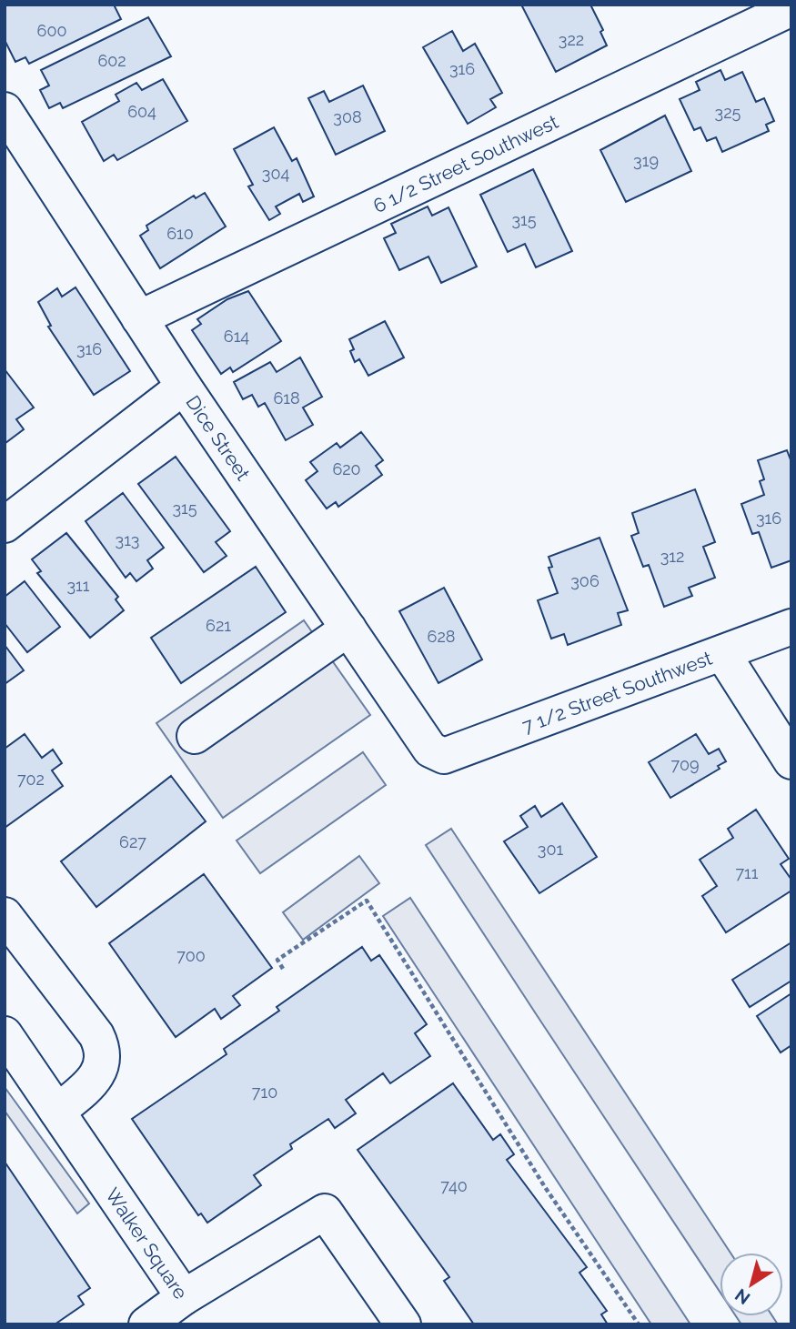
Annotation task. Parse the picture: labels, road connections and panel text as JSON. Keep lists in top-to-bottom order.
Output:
{
  "streets": {
    "street": [
      "6 1/2 Street Southwest",
      "Dice Street",
      "7 1/2 Street Southwest",
      "Walker Square"
    ]
  },
  "crossings": [
    ["6 1/2 Street Southwest", "Dice Street"],
    ["Dice Street", "7 1/2 Street Southwest"]
  ],
  "house_numbers": [
    "600",
    "322",
    "602",
    "316",
    "604",
    "325",
    "308",
    "319",
    "304",
    "315",
    "610",
    "614",
    "316",
    "618",
    "620",
    "315",
    "316",
    "313",
    "312",
    "306",
    "311",
    "621",
    "628",
    "709",
    "702",
    "627",
    "301",
    "711",
    "700",
    "710",
    "740"
  ],
  "north": "bottom left"
}
